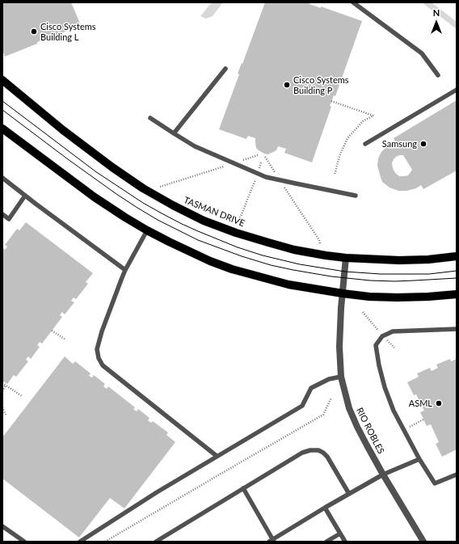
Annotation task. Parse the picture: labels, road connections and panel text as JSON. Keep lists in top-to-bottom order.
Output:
{
  "streets": {
    "main road": ["TASMAN DRIVE"],
    "street": ["RIO ROBLES"]
  },
  "crossings": [
    ["TASMAN DRIVE", "RIO ROBLES"]
  ],
  "places": [
    "Cisco Systems Building L",
    "Cisco Systems Building P",
    "Samsung",
    "ASML"
  ],
  "north": "top"
}
